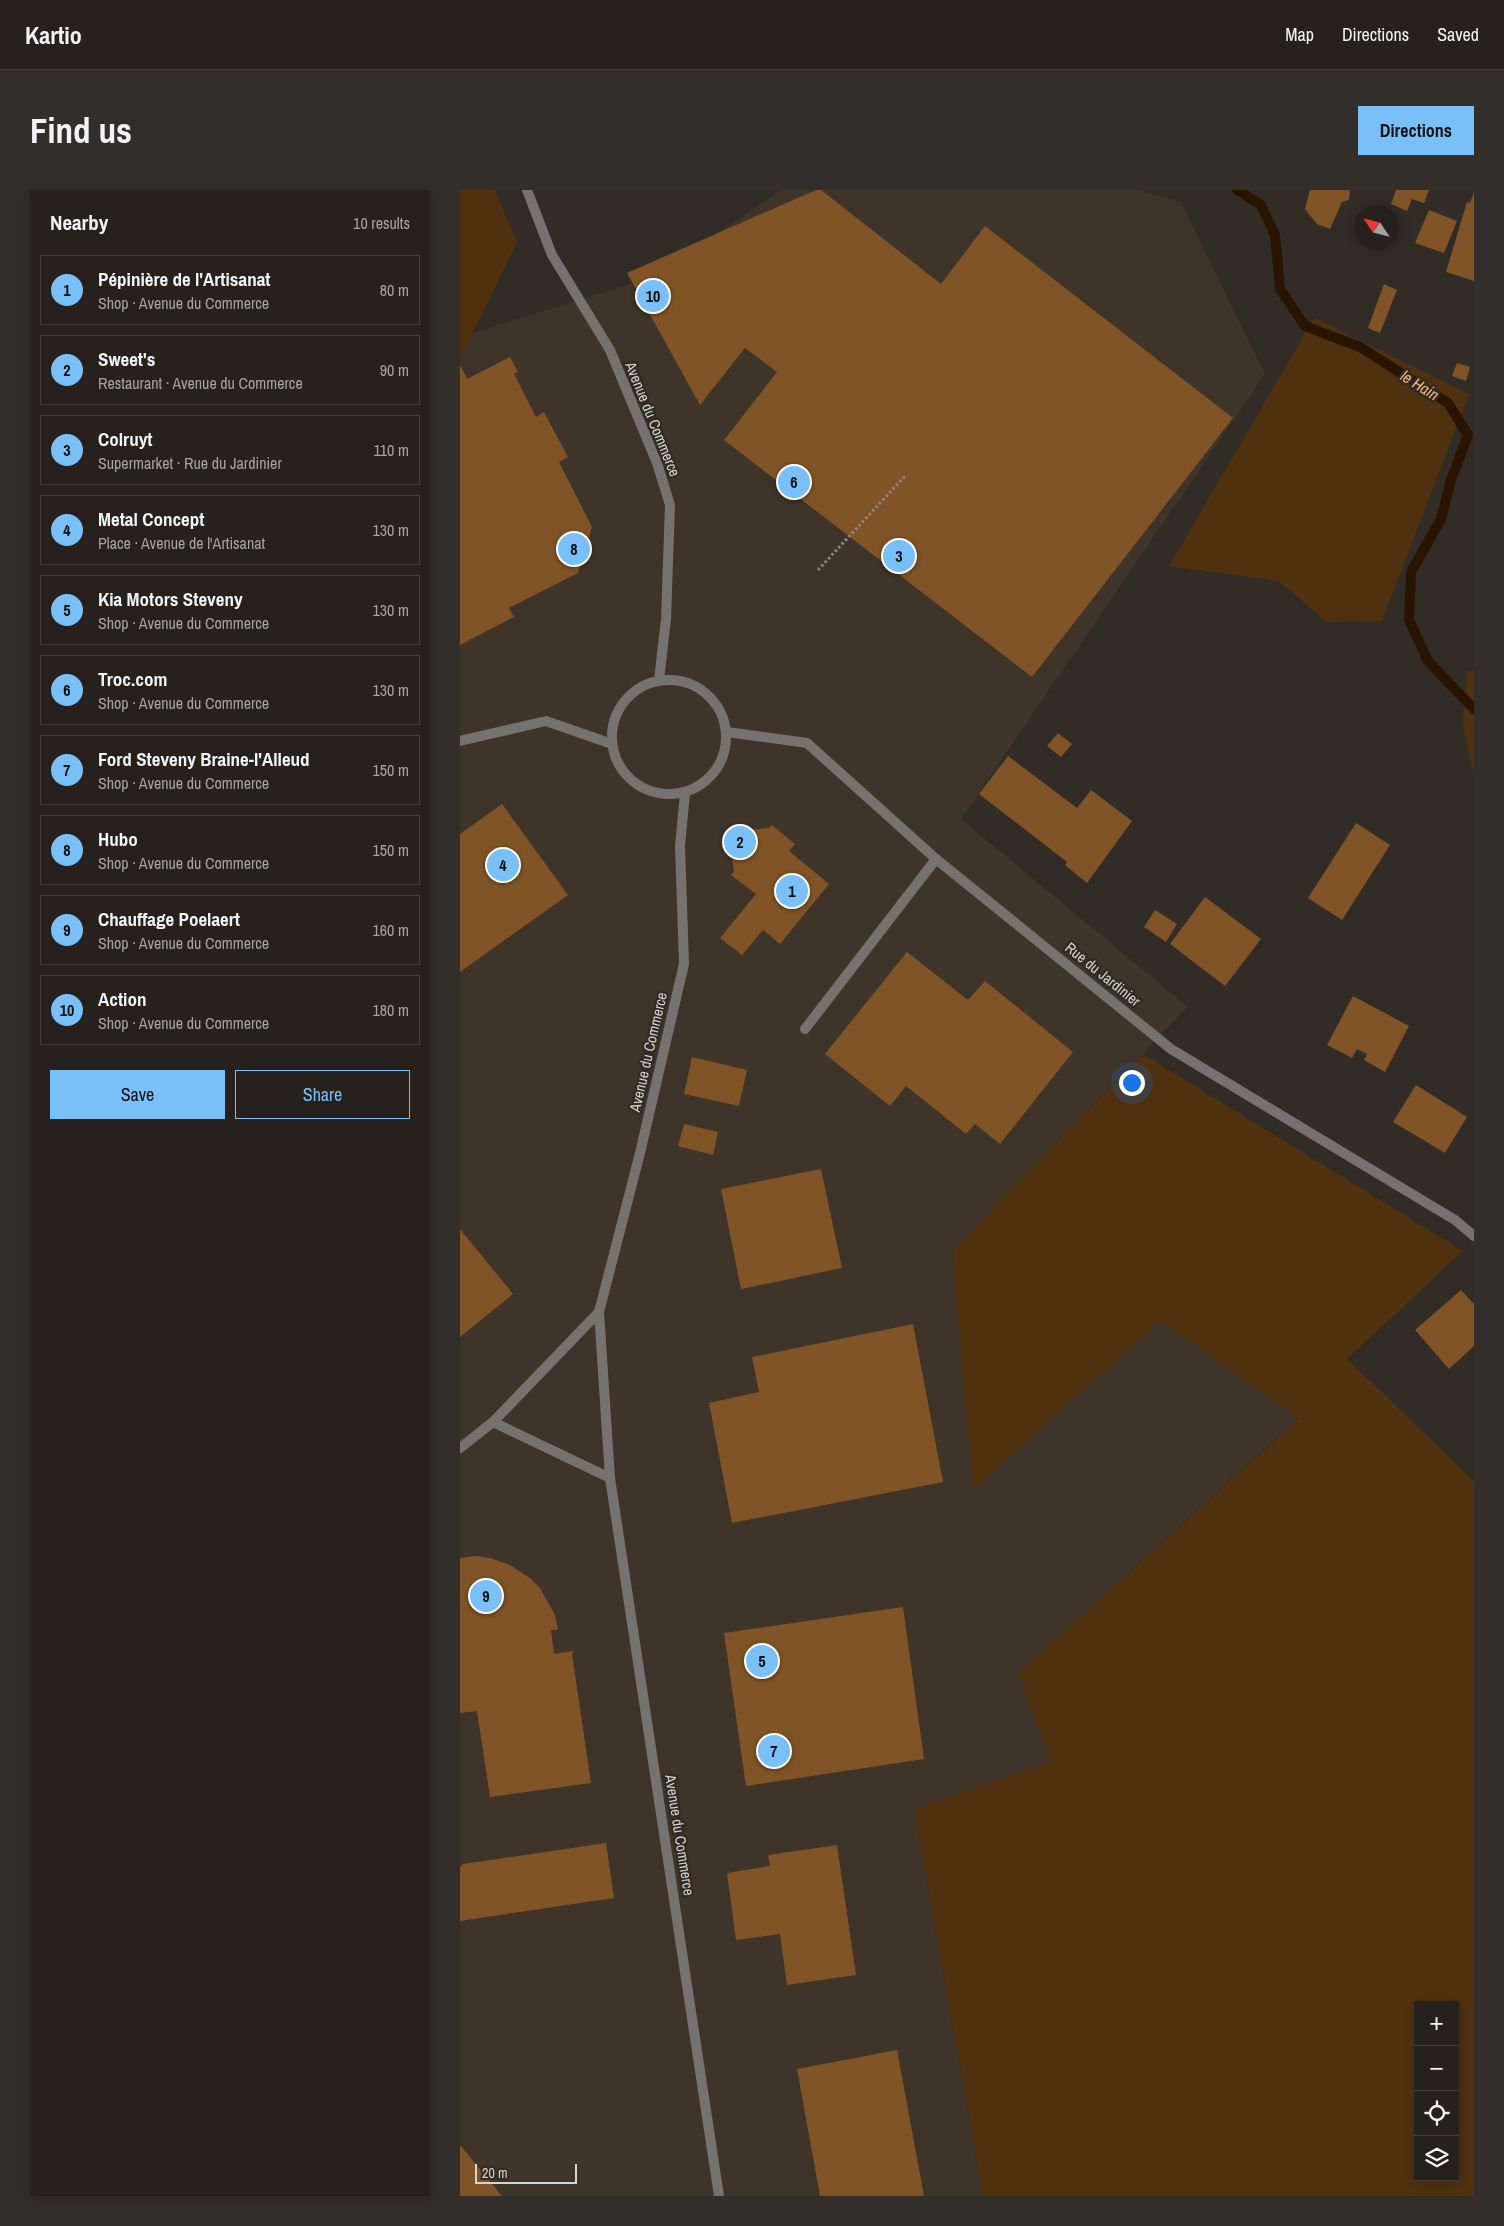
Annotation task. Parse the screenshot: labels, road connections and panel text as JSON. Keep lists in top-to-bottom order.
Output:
{
  "streets": {
    "street": ["Avenue du Commerce", "Rue du Jardinier"]
  },
  "crossings": [
    ["Avenue du Commerce", "Rue du Jardinier"]
  ],
  "water": ["le Hain"],
  "scale_bar": "20 m",
  "north": "top left",
  "page": {
    "header": "Kartio",
    "nav": ["Map", "Directions", "Saved"],
    "buttons": [
      "Directions",
      ["Save", "Share"]
    ],
    "title": "Find us",
    "heading": ["Nearby", "10 results"],
    "list": [
      {
        "mark": "1",
        "name": "Pépinière de l'Artisanat",
        "note": "Shop · Avenue du Commerce",
        "value": "80 m"
      },
      {
        "mark": "2",
        "name": "Sweet's",
        "note": "Restaurant · Avenue du Commerce",
        "value": "90 m"
      },
      {
        "mark": "3",
        "name": "Colruyt",
        "note": "Supermarket · Rue du Jardinier",
        "value": "110 m"
      },
      {
        "mark": "4",
        "name": "Metal Concept",
        "note": "Place · Avenue de l'Artisanat",
        "value": "130 m"
      },
      {
        "mark": "5",
        "name": "Kia Motors Steveny",
        "note": "Shop · Avenue du Commerce",
        "value": "130 m"
      },
      {
        "mark": "6",
        "name": "Troc.com",
        "note": "Shop · Avenue du Commerce",
        "value": "130 m"
      },
      {
        "mark": "7",
        "name": "Ford Steveny Braine-l'Alleud",
        "note": "Shop · Avenue du Commerce",
        "value": "150 m"
      },
      {
        "mark": "8",
        "name": "Hubo",
        "note": "Shop · Avenue du Commerce",
        "value": "150 m"
      },
      {
        "mark": "9",
        "name": "Chauffage Poelaert",
        "note": "Shop · Avenue du Commerce",
        "value": "160 m"
      },
      {
        "mark": "10",
        "name": "Action",
        "note": "Shop · Avenue du Commerce",
        "value": "180 m"
      }
    ],
    "pins": [
      "10",
      "6",
      "8",
      "3",
      "2",
      "4",
      "1",
      "9",
      "5",
      "7"
    ],
    "map_buttons": ["+", "−"],
    "scale": "20 m"
  }
}
